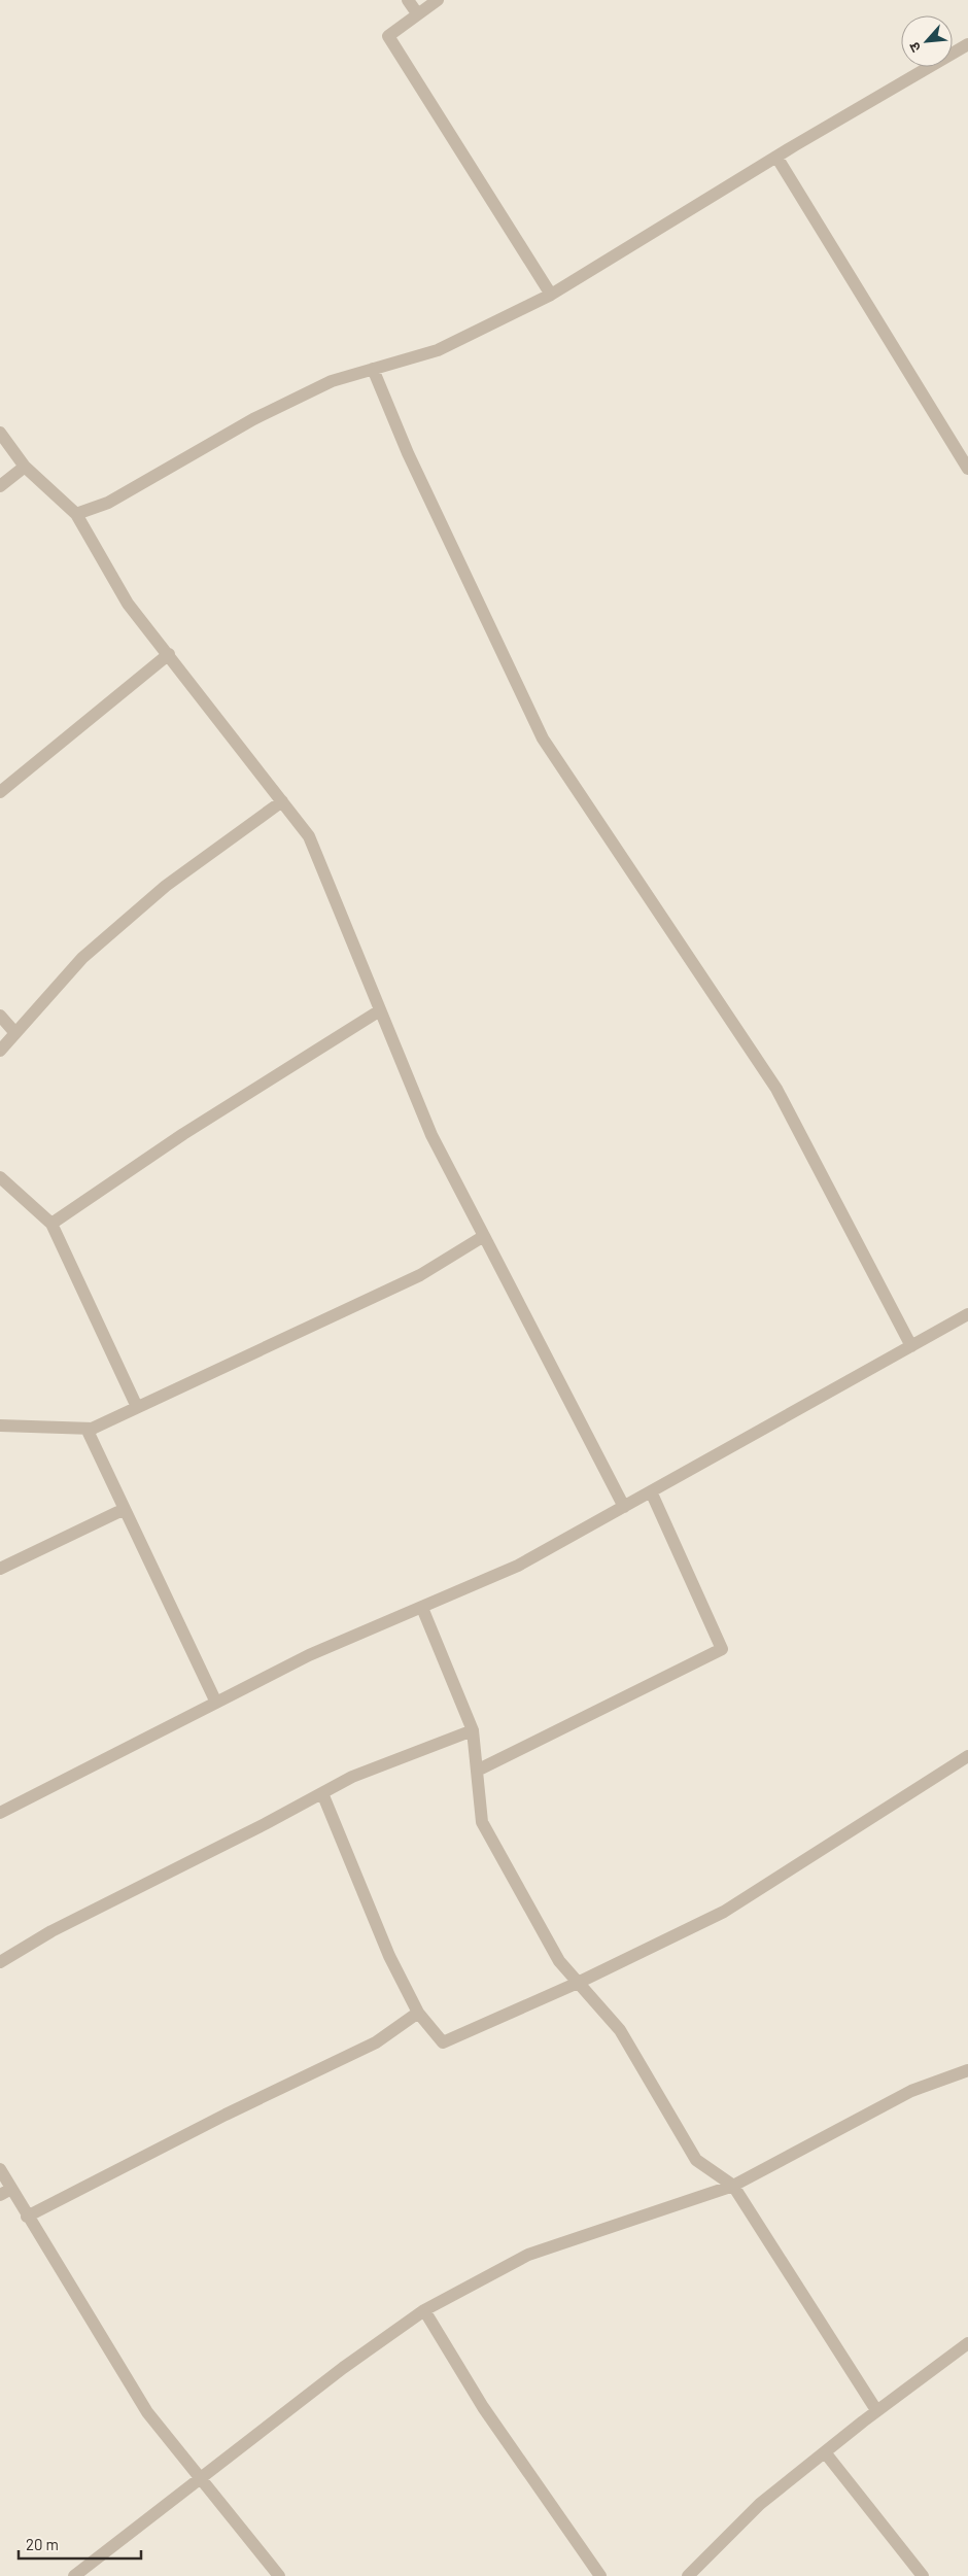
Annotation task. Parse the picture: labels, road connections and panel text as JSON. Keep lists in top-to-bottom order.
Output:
{
  "scale_bar": "20 m",
  "north": "bottom left"
}
